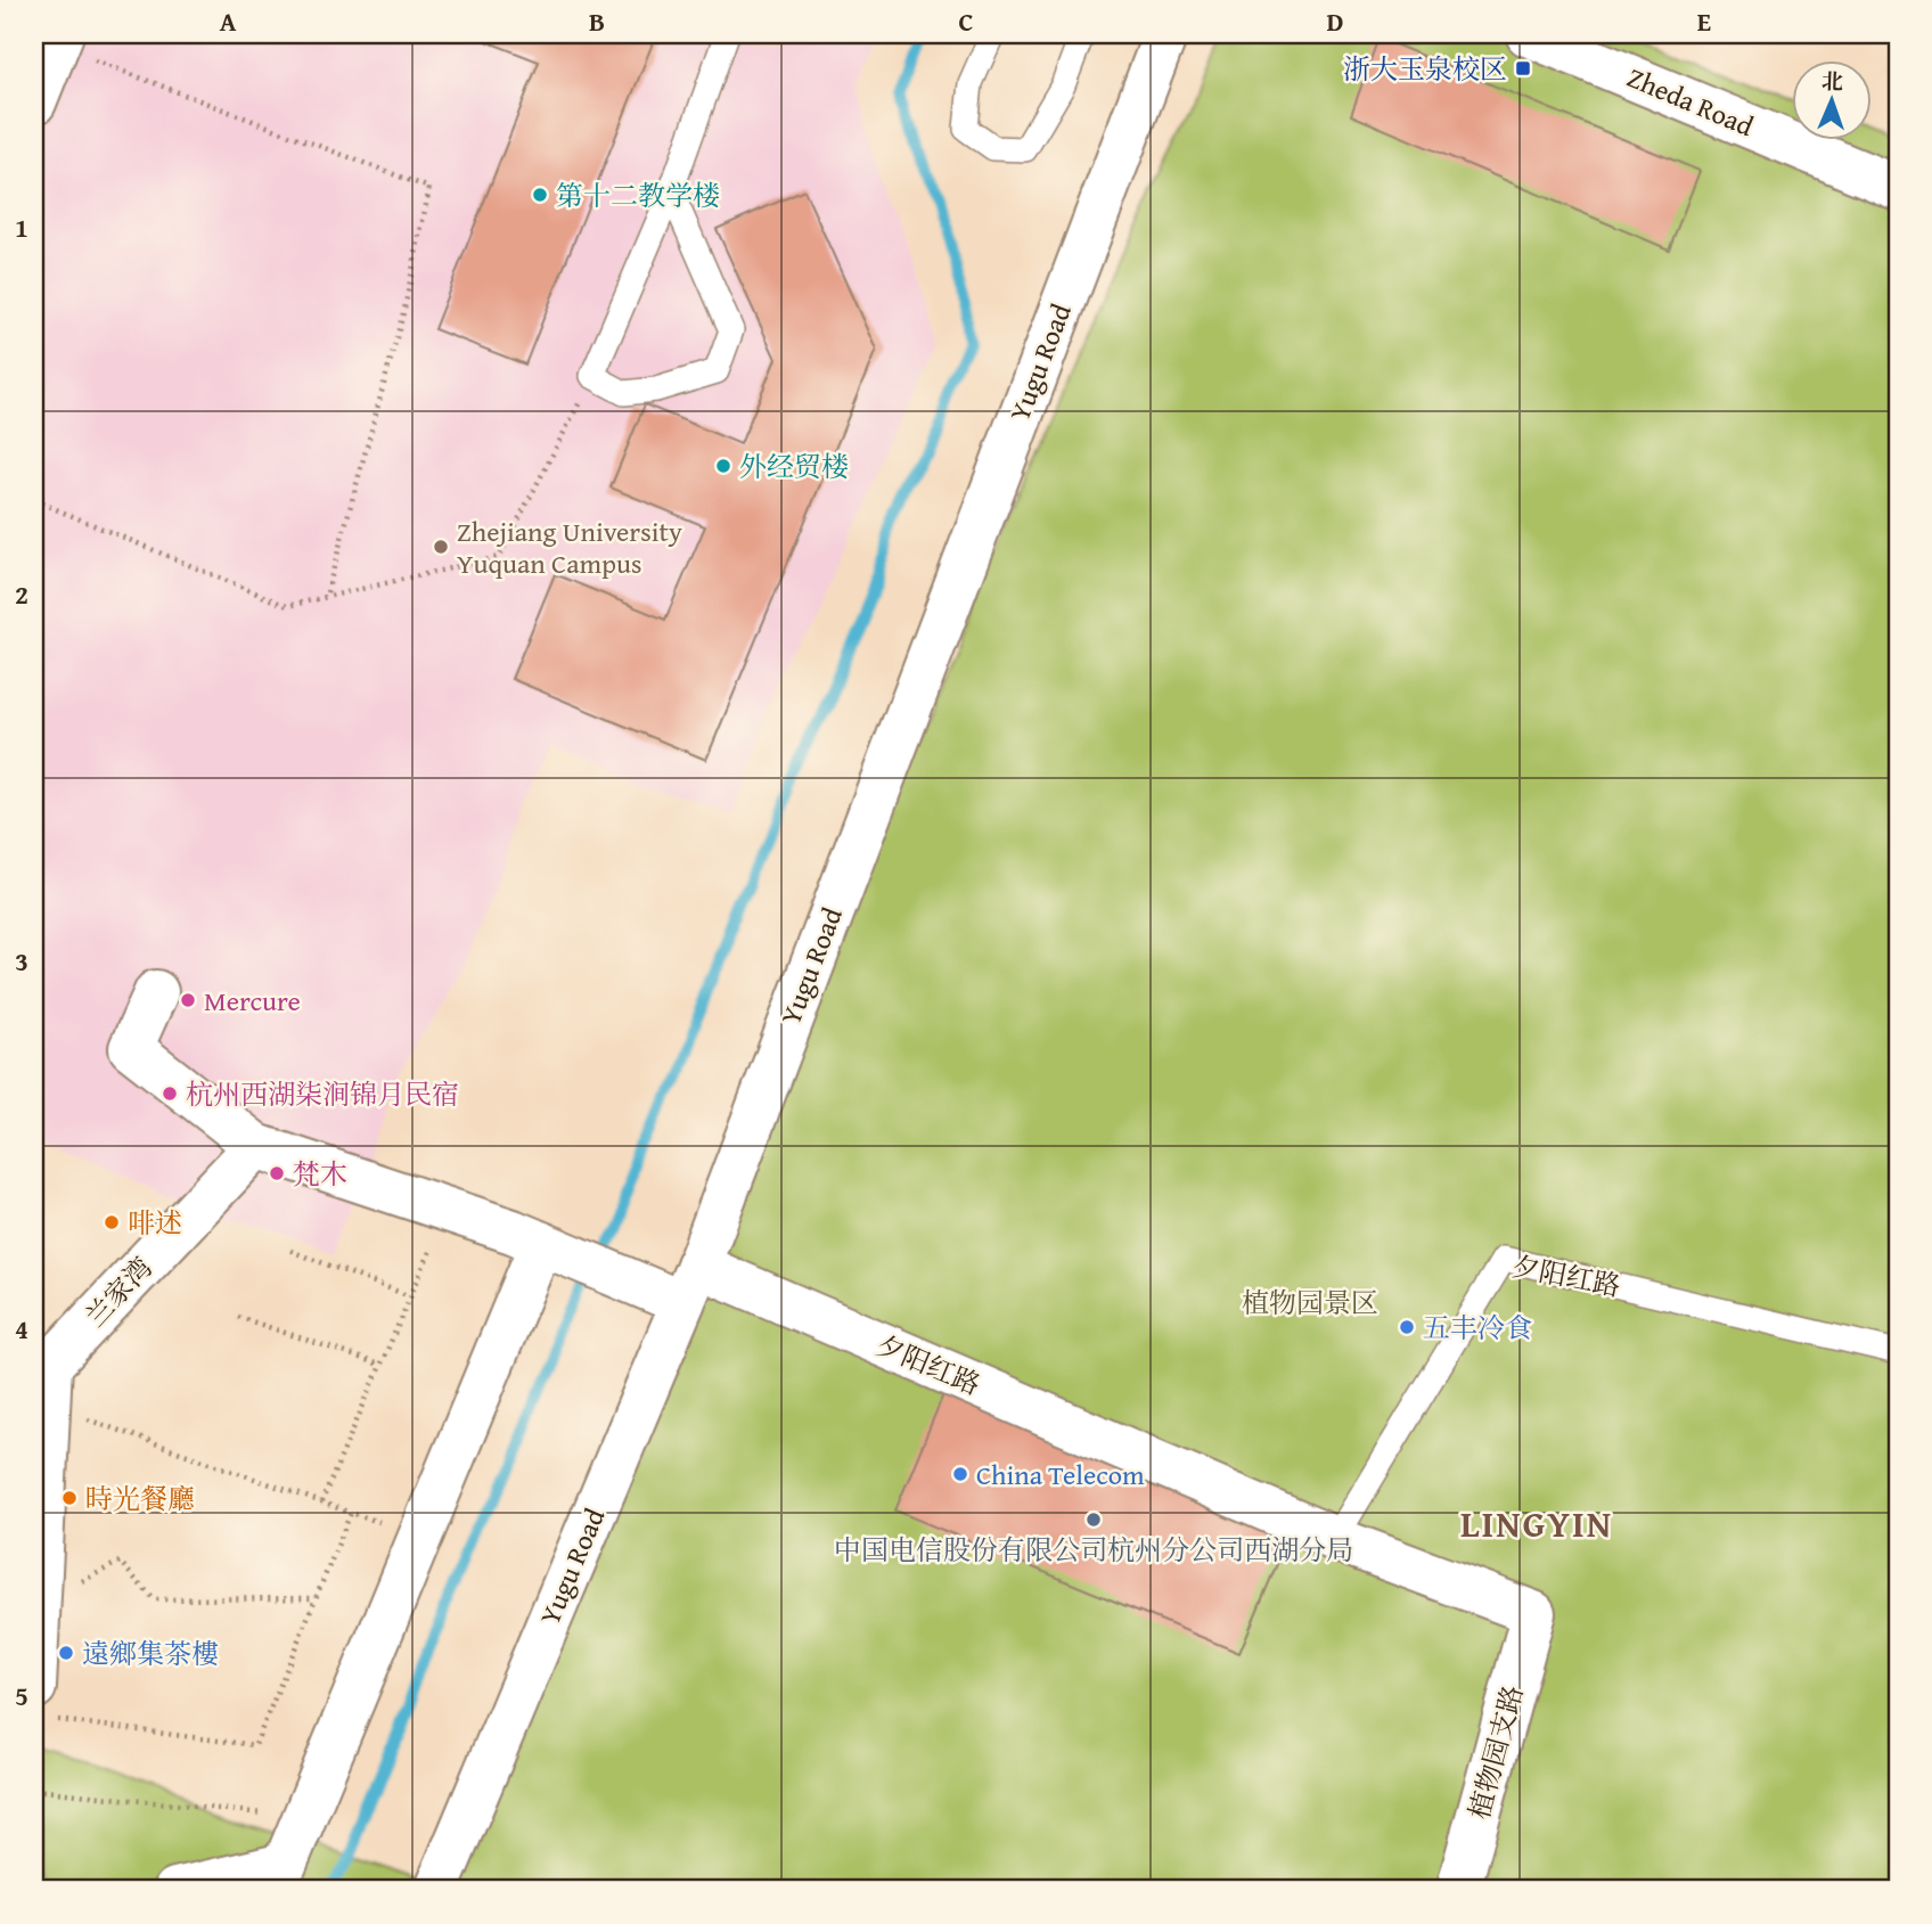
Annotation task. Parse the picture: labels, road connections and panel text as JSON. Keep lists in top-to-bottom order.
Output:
{
  "streets": {
    "street": [
      "Zheda Road",
      "Yugu Road",
      "夕阳红路",
      "兰家湾",
      "植物园支路"
    ]
  },
  "crossings": [
    ["Yugu Road", "夕阳红路"],
    ["夕阳红路", "植物园支路"]
  ],
  "districts": ["LINGYIN"],
  "parks": ["植物园景区"],
  "places": {
    "transit": ["浙大玉泉校区"],
    "other": [
      "第十二教学楼",
      "外经贸楼",
      "Zhejiang University Yuquan Campus",
      "Mercure",
      "杭州西湖柒涧锦月民宿",
      "梵木",
      "啡述",
      "五丰冷食",
      "China Telecom",
      "時光餐廳",
      "中国电信股份有限公司杭州分公司西湖分局",
      "遠鄉集茶樓"
    ]
  },
  "north": "top",
  "grid": {
    "columns": [
      "A",
      "B",
      "C",
      "D",
      "E"
    ],
    "rows": [
      "1",
      "2",
      "3",
      "4",
      "5"
    ]
  }
}
